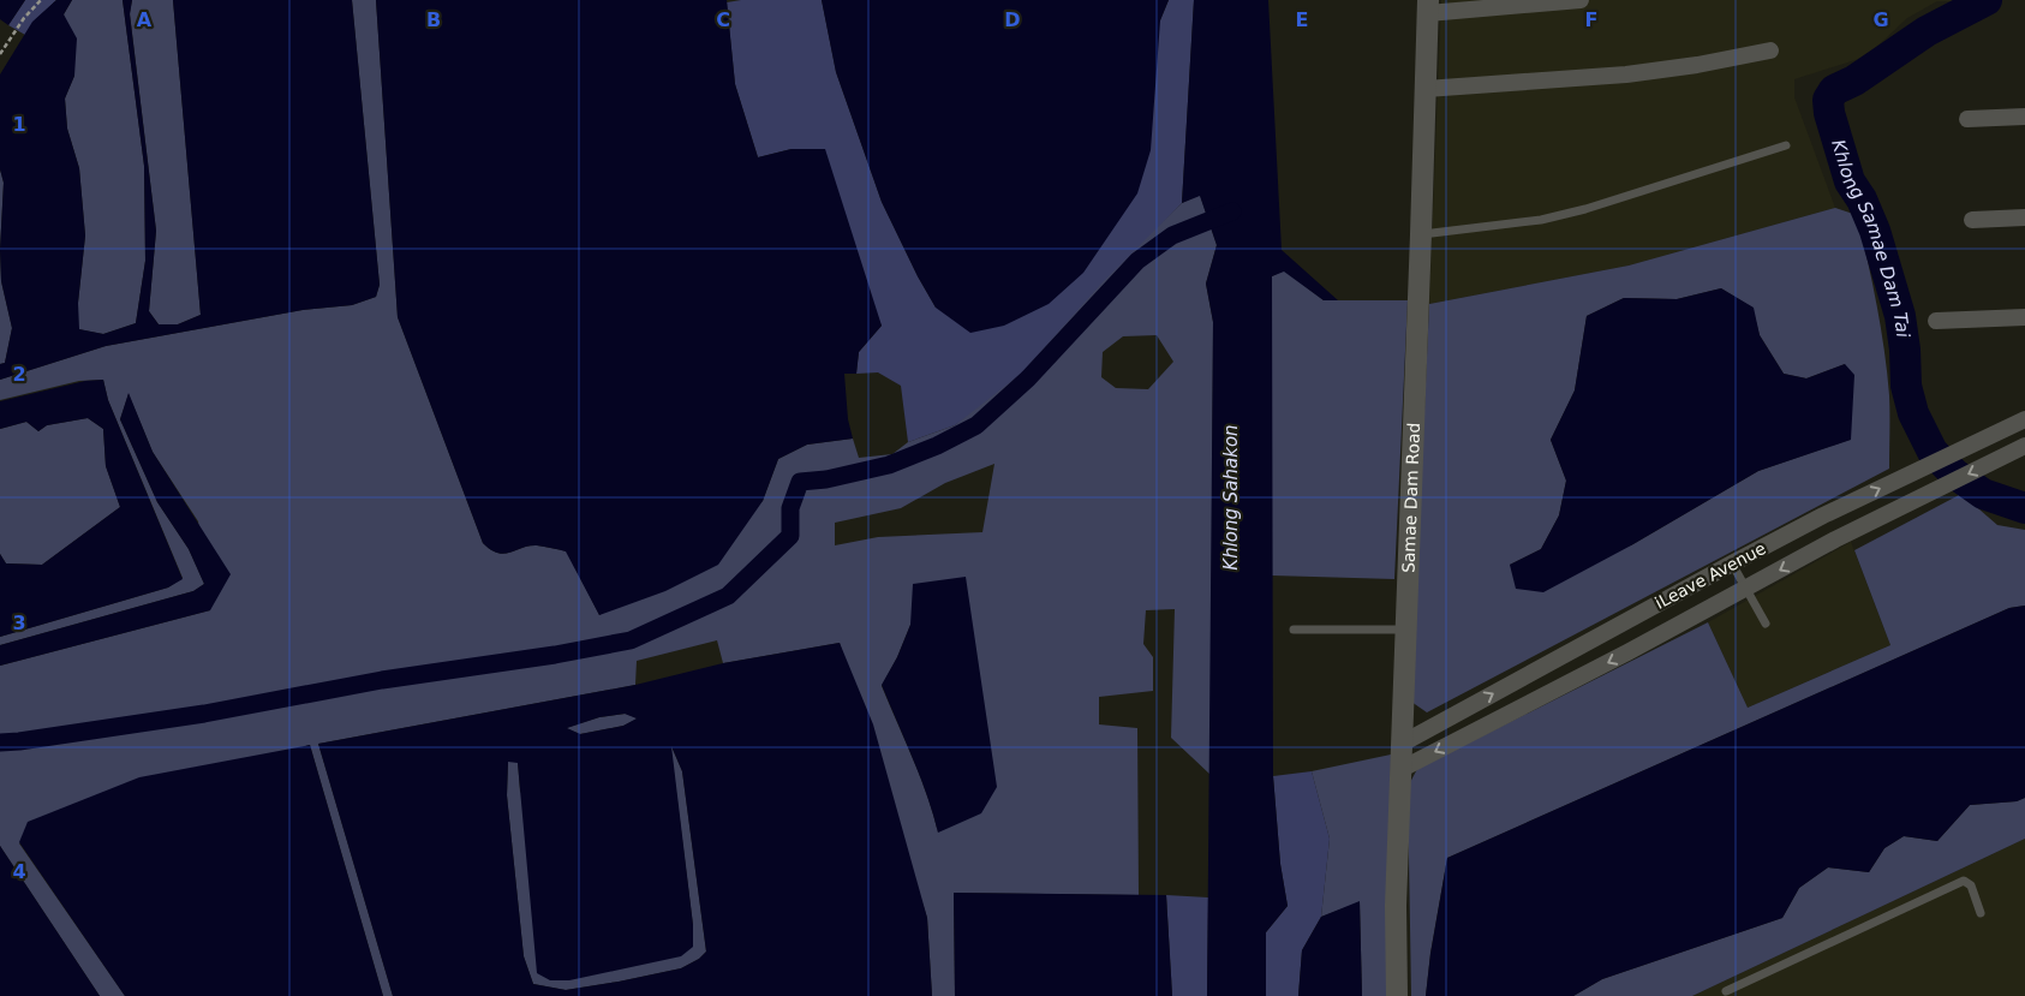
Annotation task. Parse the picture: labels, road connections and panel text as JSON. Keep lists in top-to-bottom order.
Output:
{
  "streets": {
    "street": ["Samae Dam Road", "iLeave Avenue"]
  },
  "crossings": [
    ["Samae Dam Road", "iLeave Avenue"]
  ],
  "water": ["Khlong Samae Dam Tai", "Khlong Sahakon"],
  "grid": {
    "columns": [
      "A",
      "B",
      "C",
      "D",
      "E",
      "F",
      "G"
    ],
    "rows": [
      "1",
      "2",
      "3",
      "4"
    ]
  }
}
